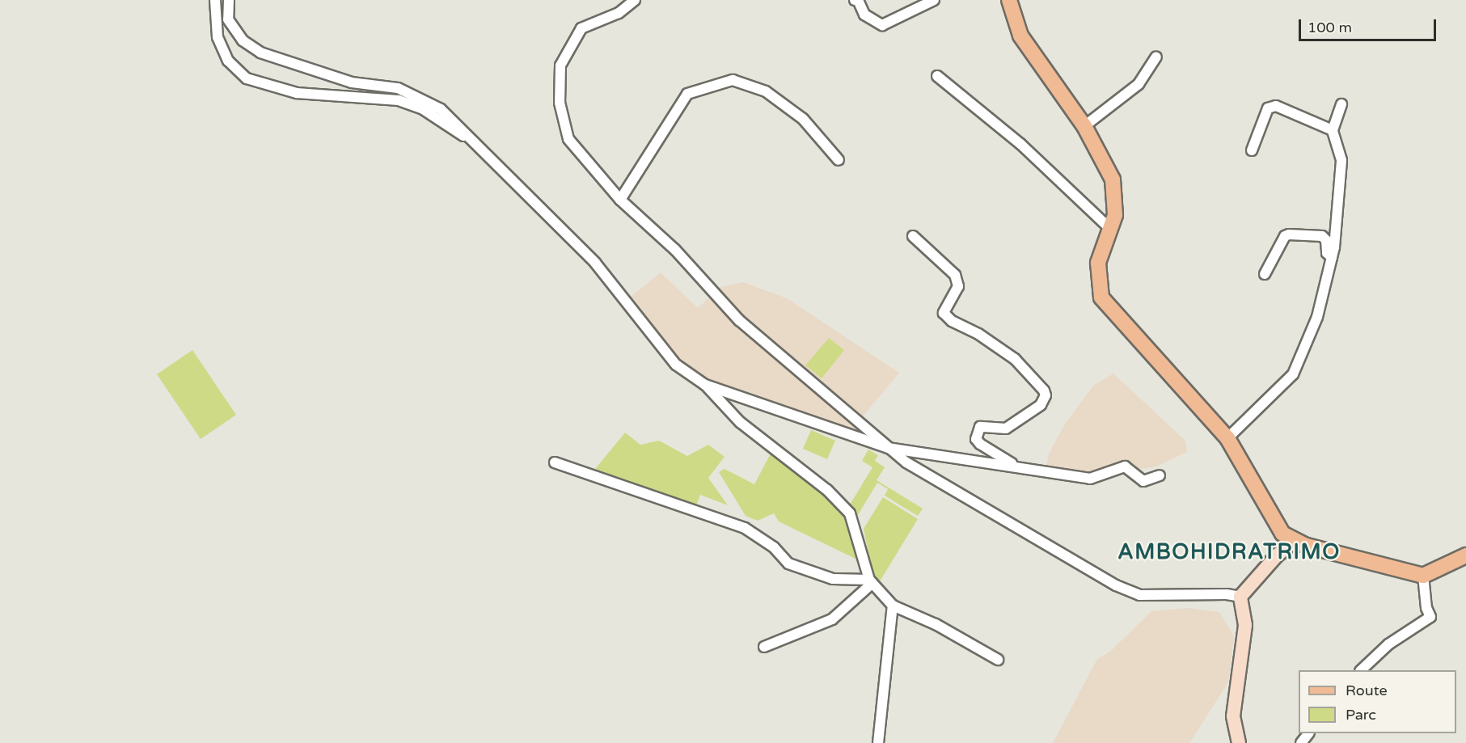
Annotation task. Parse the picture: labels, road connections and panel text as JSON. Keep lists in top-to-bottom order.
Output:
{
  "districts": ["AMBOHIDRATRIMO"],
  "legend": ["Route", "Parc"],
  "scale_bar": "100 m"
}
